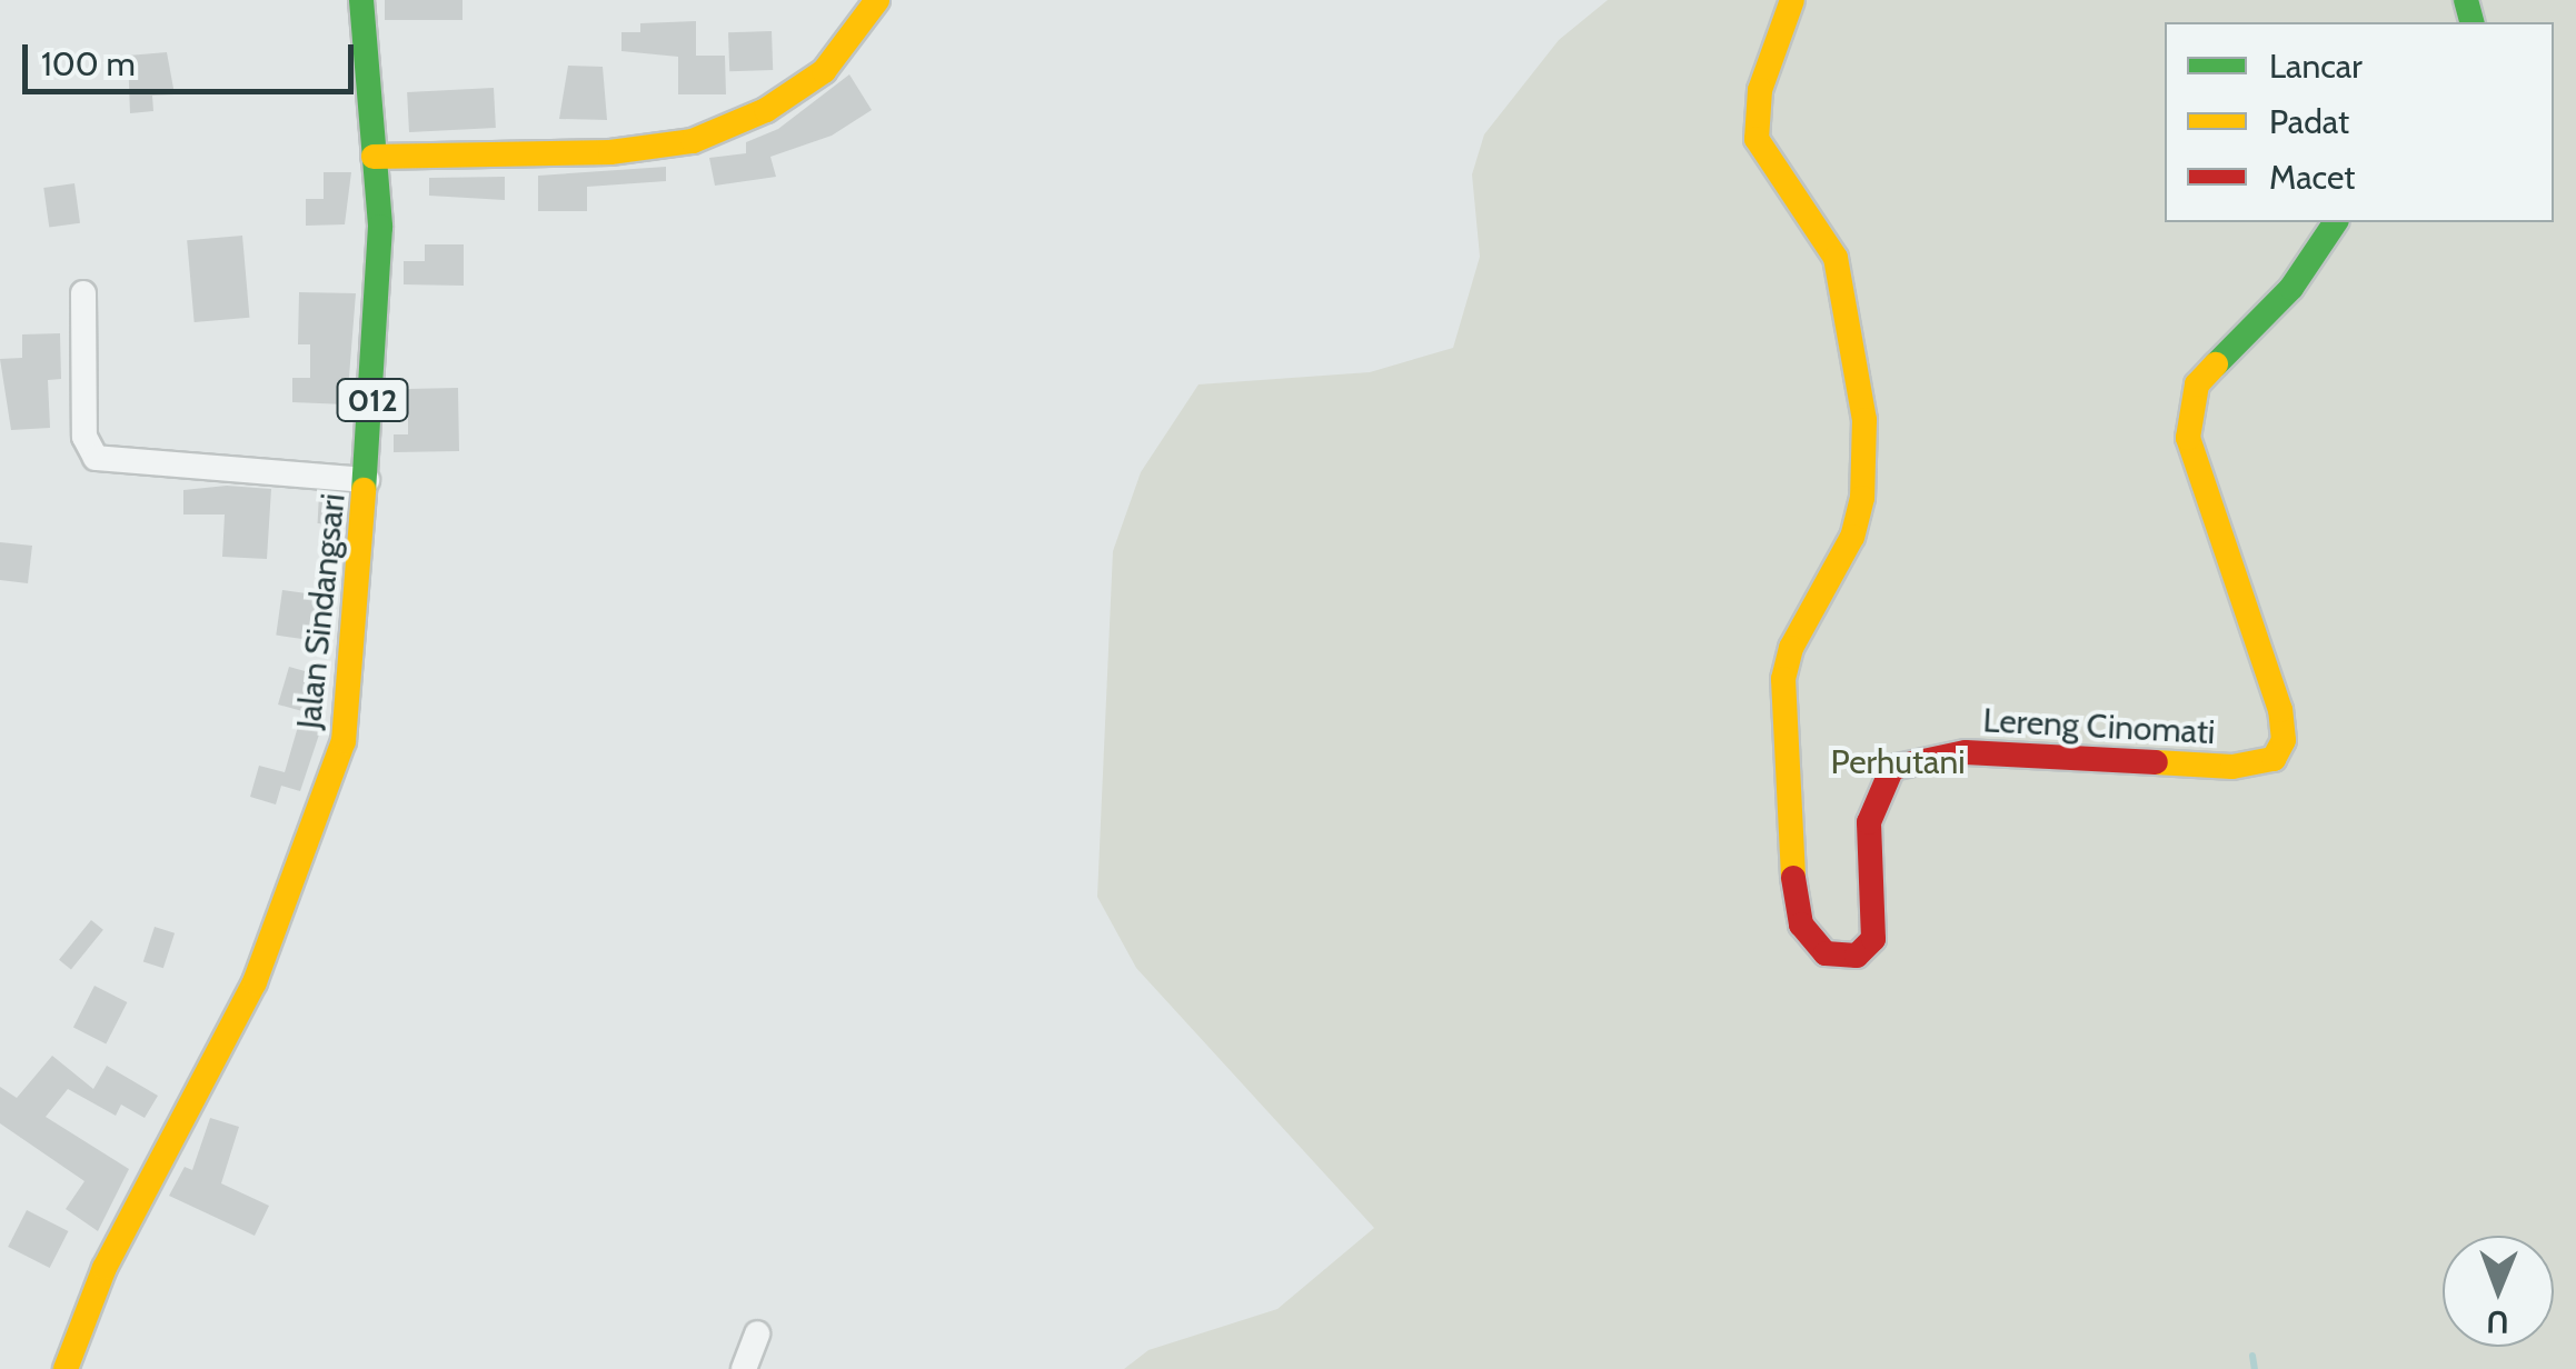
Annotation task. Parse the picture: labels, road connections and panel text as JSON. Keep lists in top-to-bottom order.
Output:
{
  "streets": {
    "main road": ["012", "Jalan Sindangsari", "Lereng Cinomati"]
  },
  "parks": ["Perhutani"],
  "legend": ["Lancar", "Padat", "Macet"],
  "scale_bar": "100 m",
  "north": "bottom"
}
